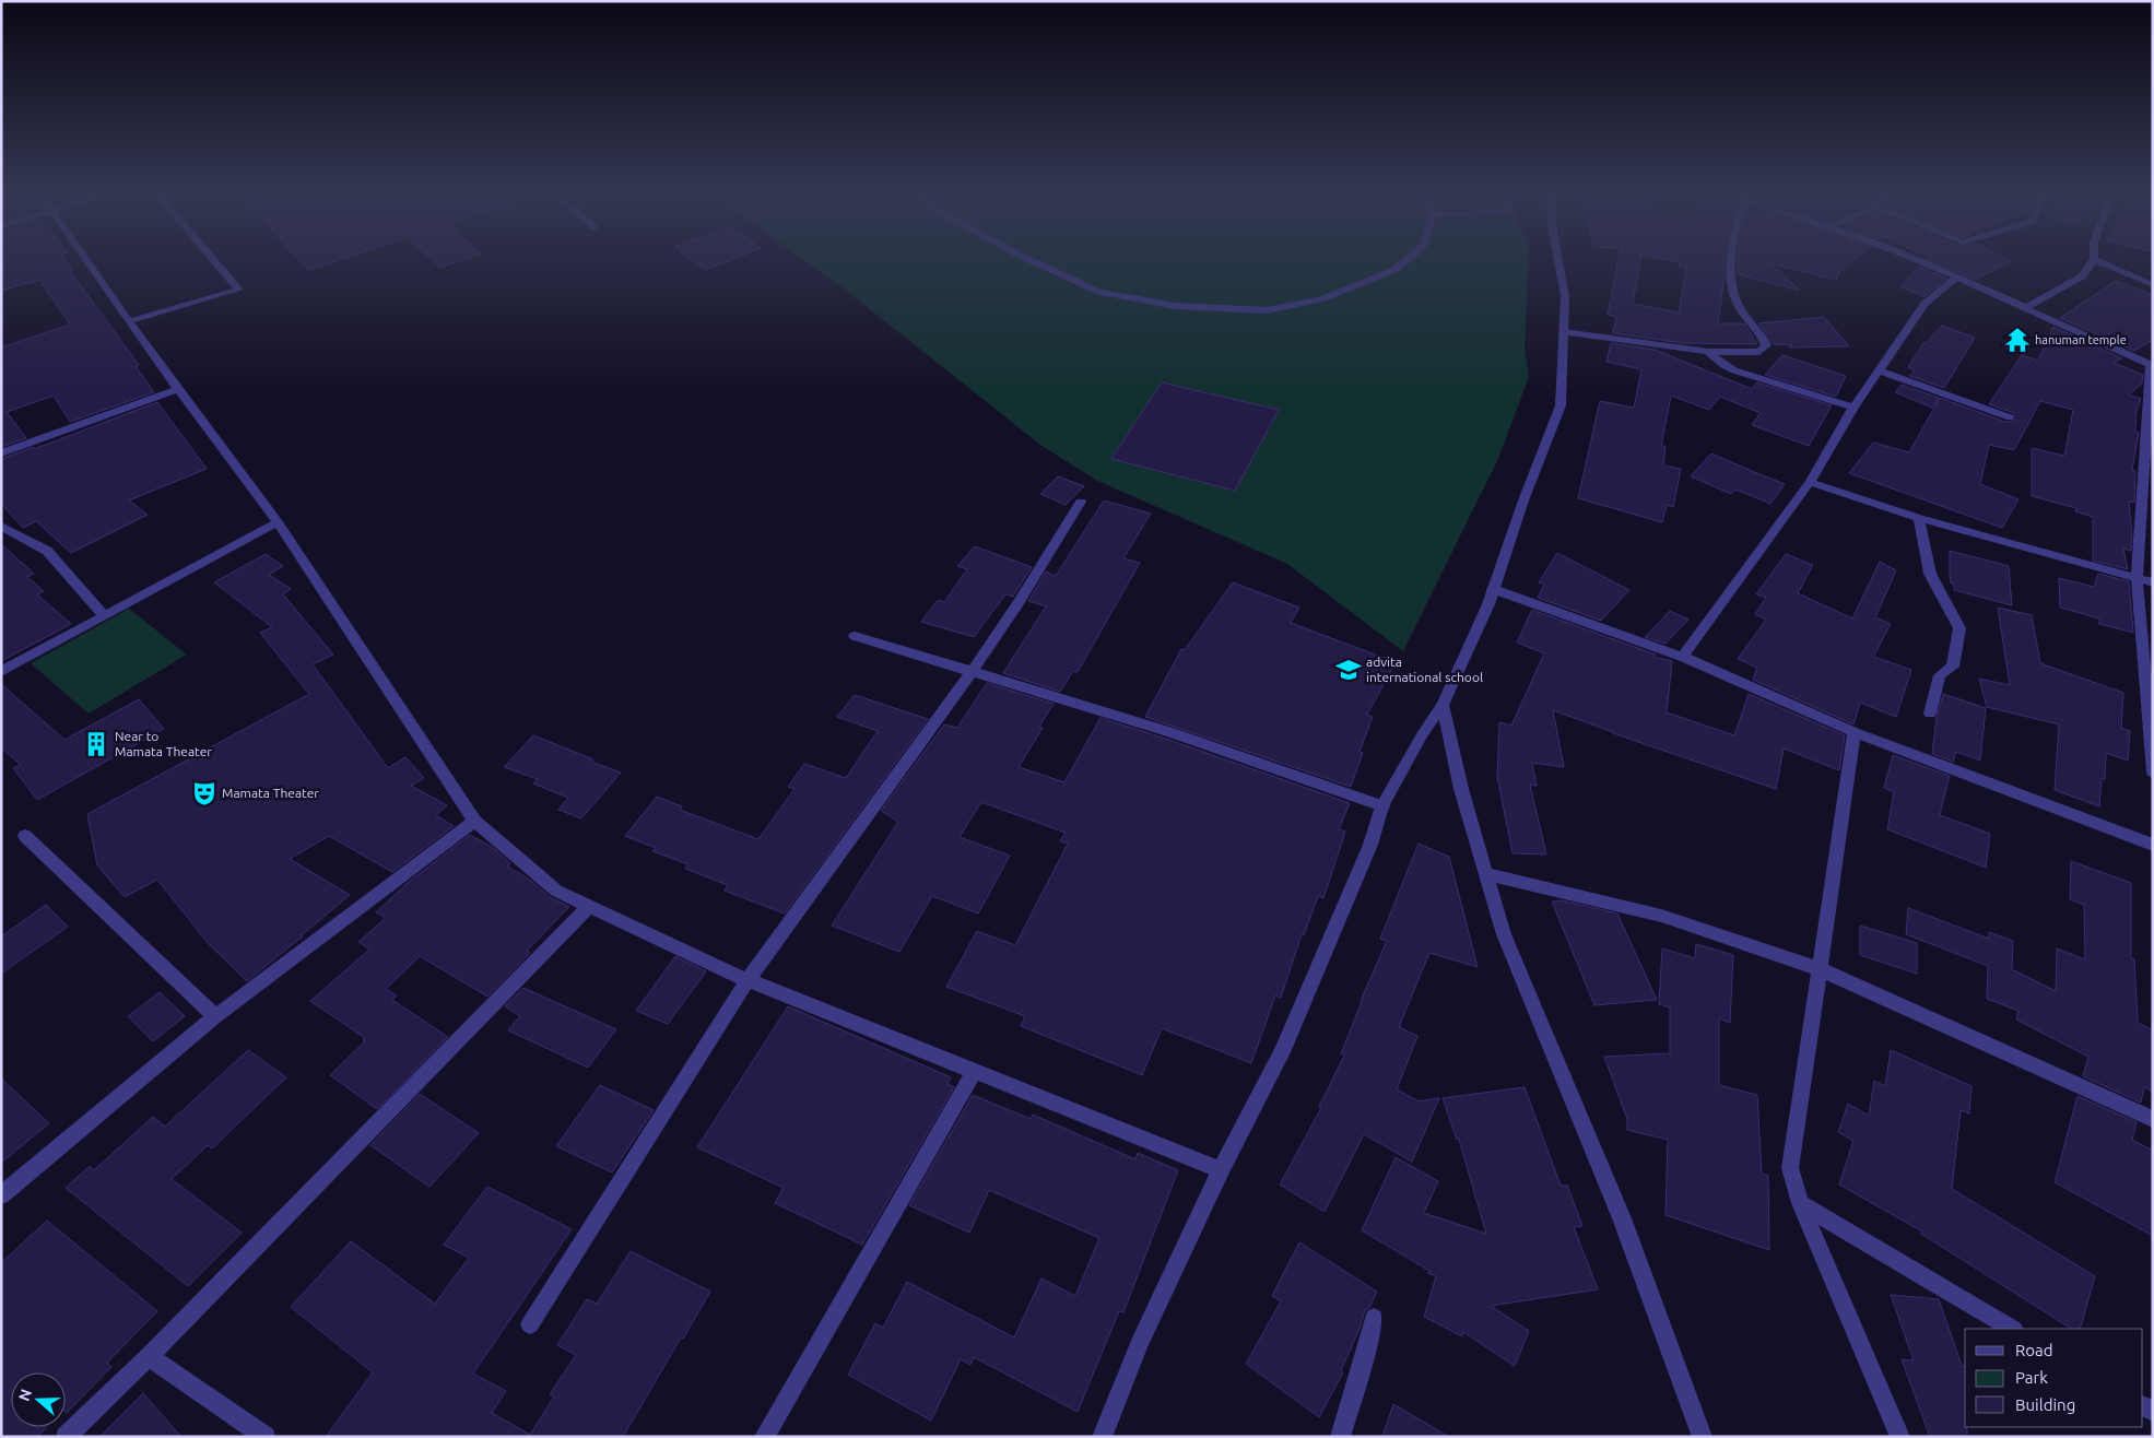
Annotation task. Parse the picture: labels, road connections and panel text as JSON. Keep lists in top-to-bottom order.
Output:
{
  "places": {
    "temple": ["hanuman temple"],
    "school or university": ["advita international school"],
    "building": ["Near to Mamata Theater"],
    "theatre": ["Mamata Theater"]
  },
  "legend": ["Road", "Park", "Building"],
  "north": "left"
}
